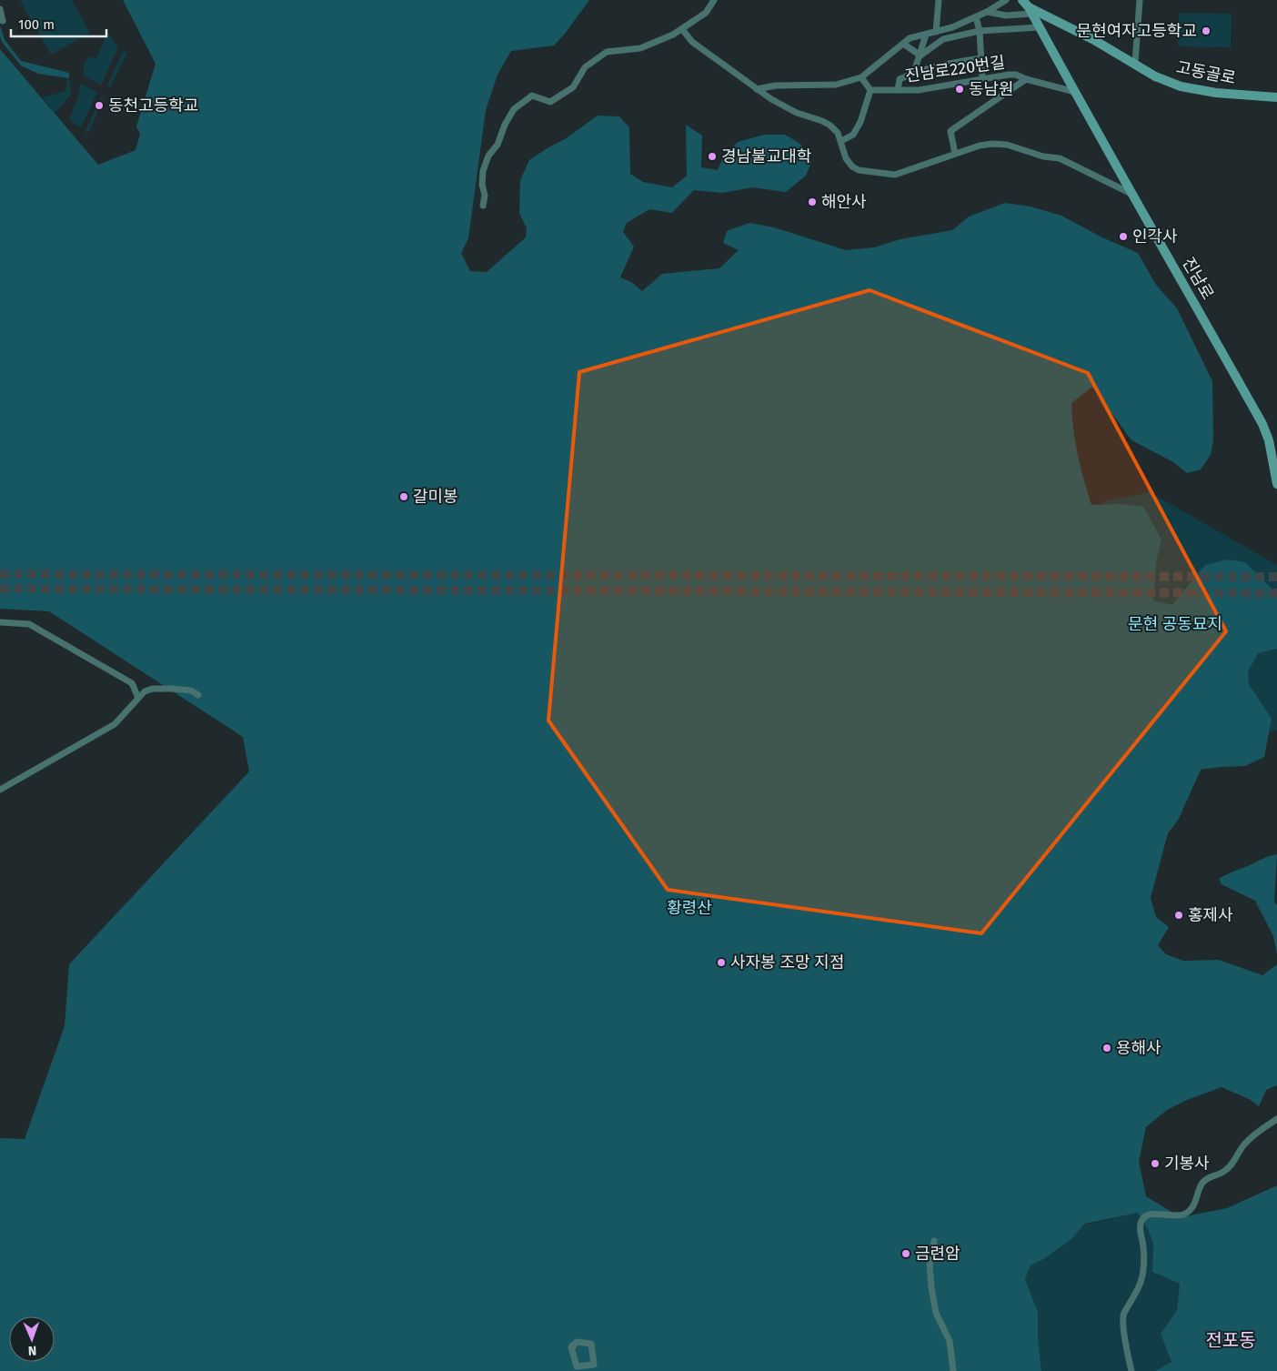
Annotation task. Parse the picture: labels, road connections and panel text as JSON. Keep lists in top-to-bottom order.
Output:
{
  "streets": {
    "main road": ["고동골로", "진남로"],
    "street": ["진남로220번길"]
  },
  "crossings": [
    ["진남로220번길", "진남로"],
    ["고동골로", "진남로"]
  ],
  "districts": ["전포동"],
  "parks": ["문현 공동묘지", "황령산"],
  "places": [
    "문현여자고등학교",
    "동남원",
    "동천고등학교",
    "경남불교대학",
    "해안사",
    "인각사",
    "갈미봉",
    "홍제사",
    "사자봉 조망 지점",
    "용해사",
    "기봉사",
    "금련암"
  ],
  "scale_bar": "100 m",
  "north": "bottom"
}
